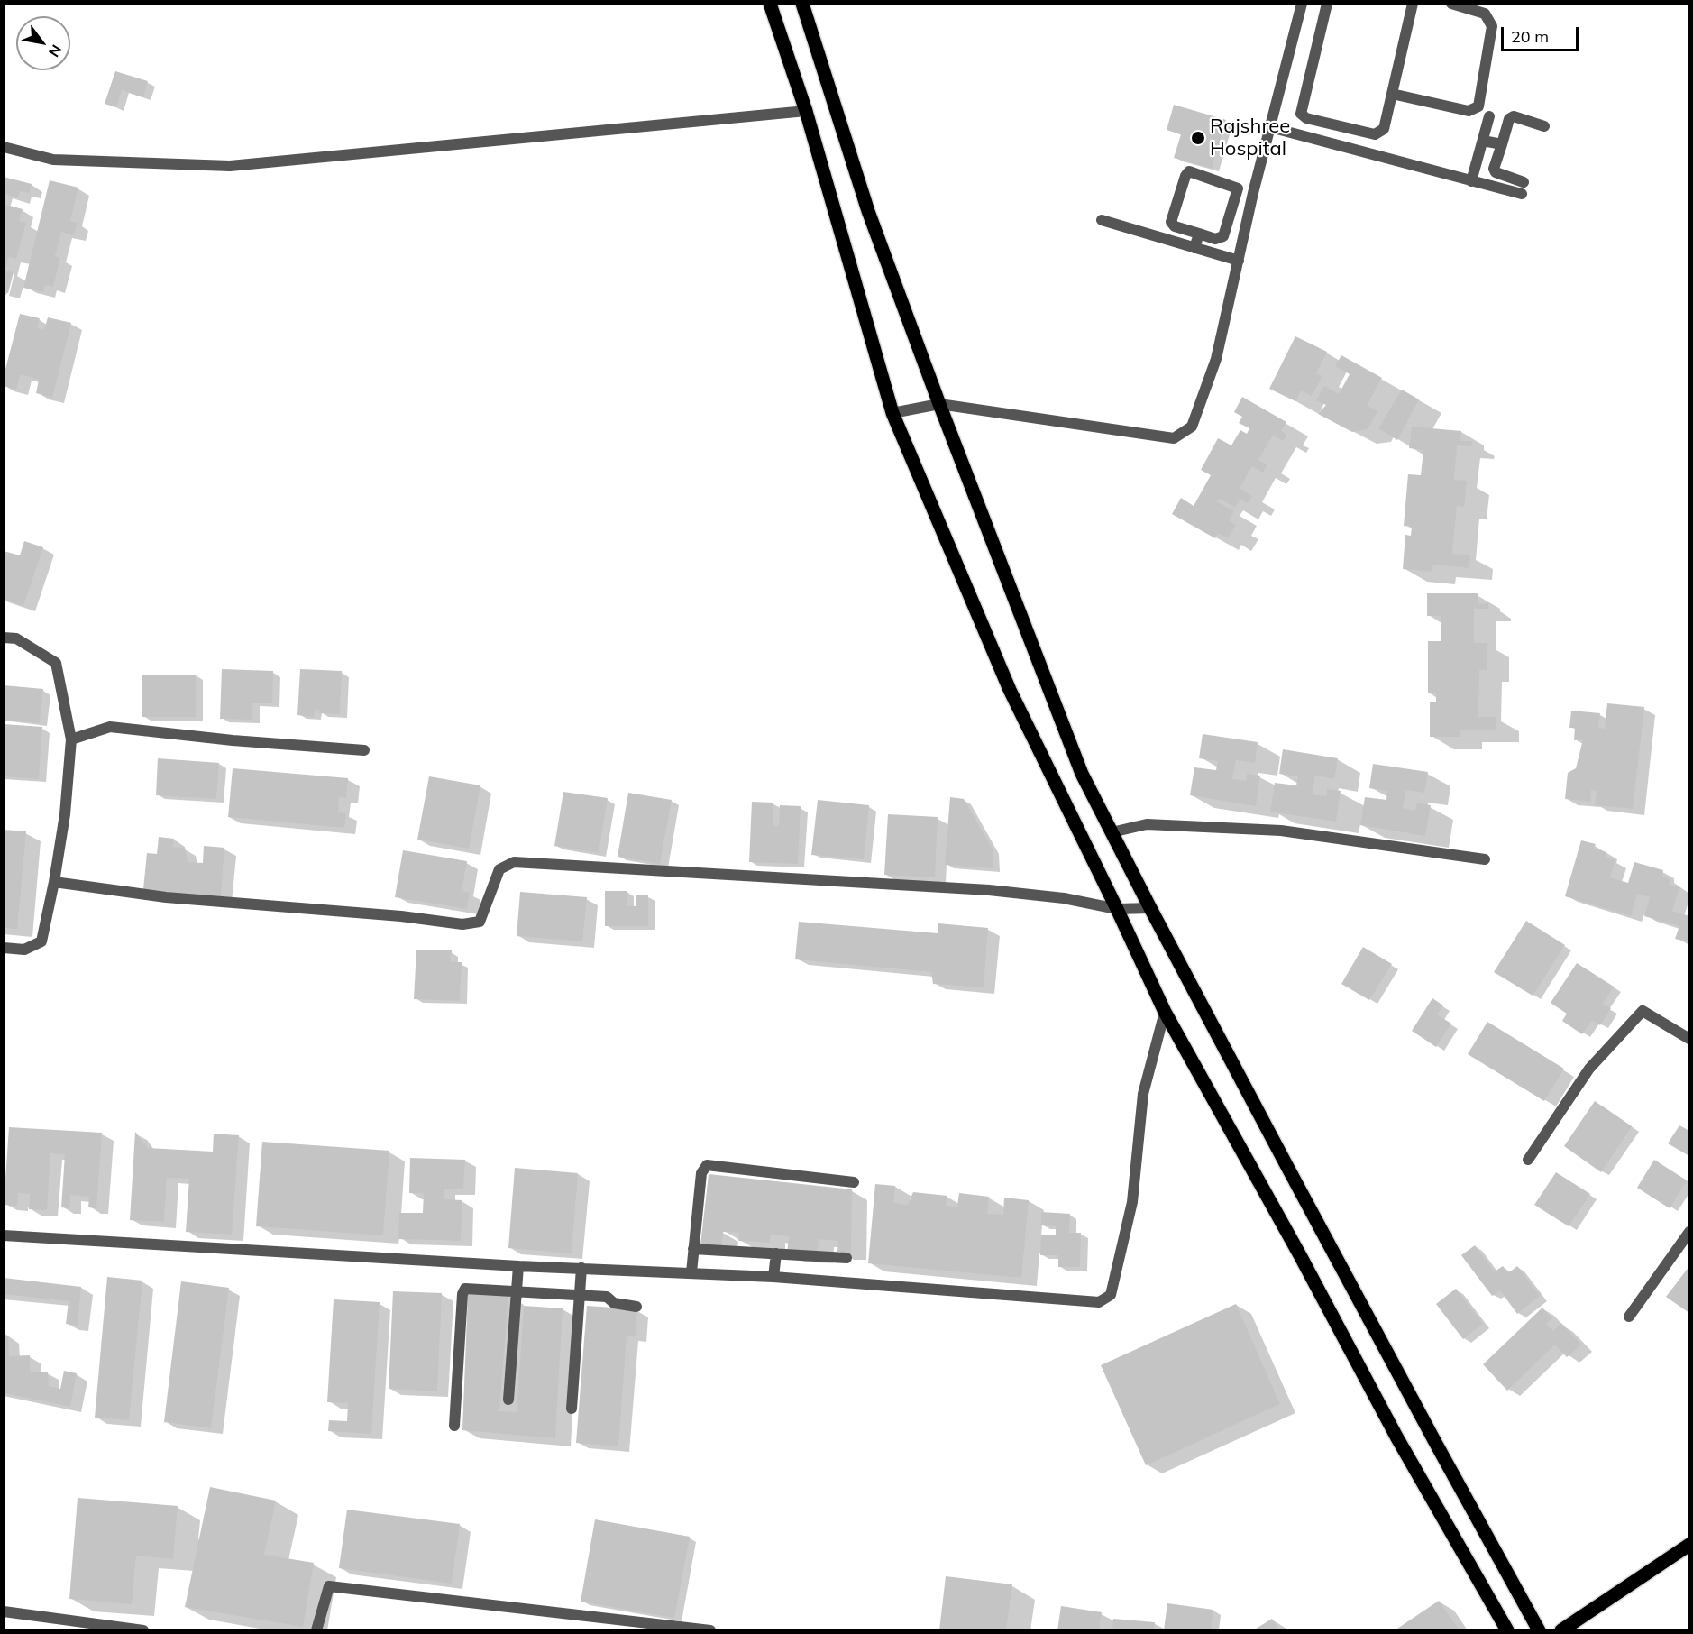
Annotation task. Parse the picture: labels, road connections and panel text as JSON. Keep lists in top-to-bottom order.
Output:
{
  "places": ["Rajshree Hospital"],
  "scale_bar": "20 m",
  "north": "bottom right"
}
